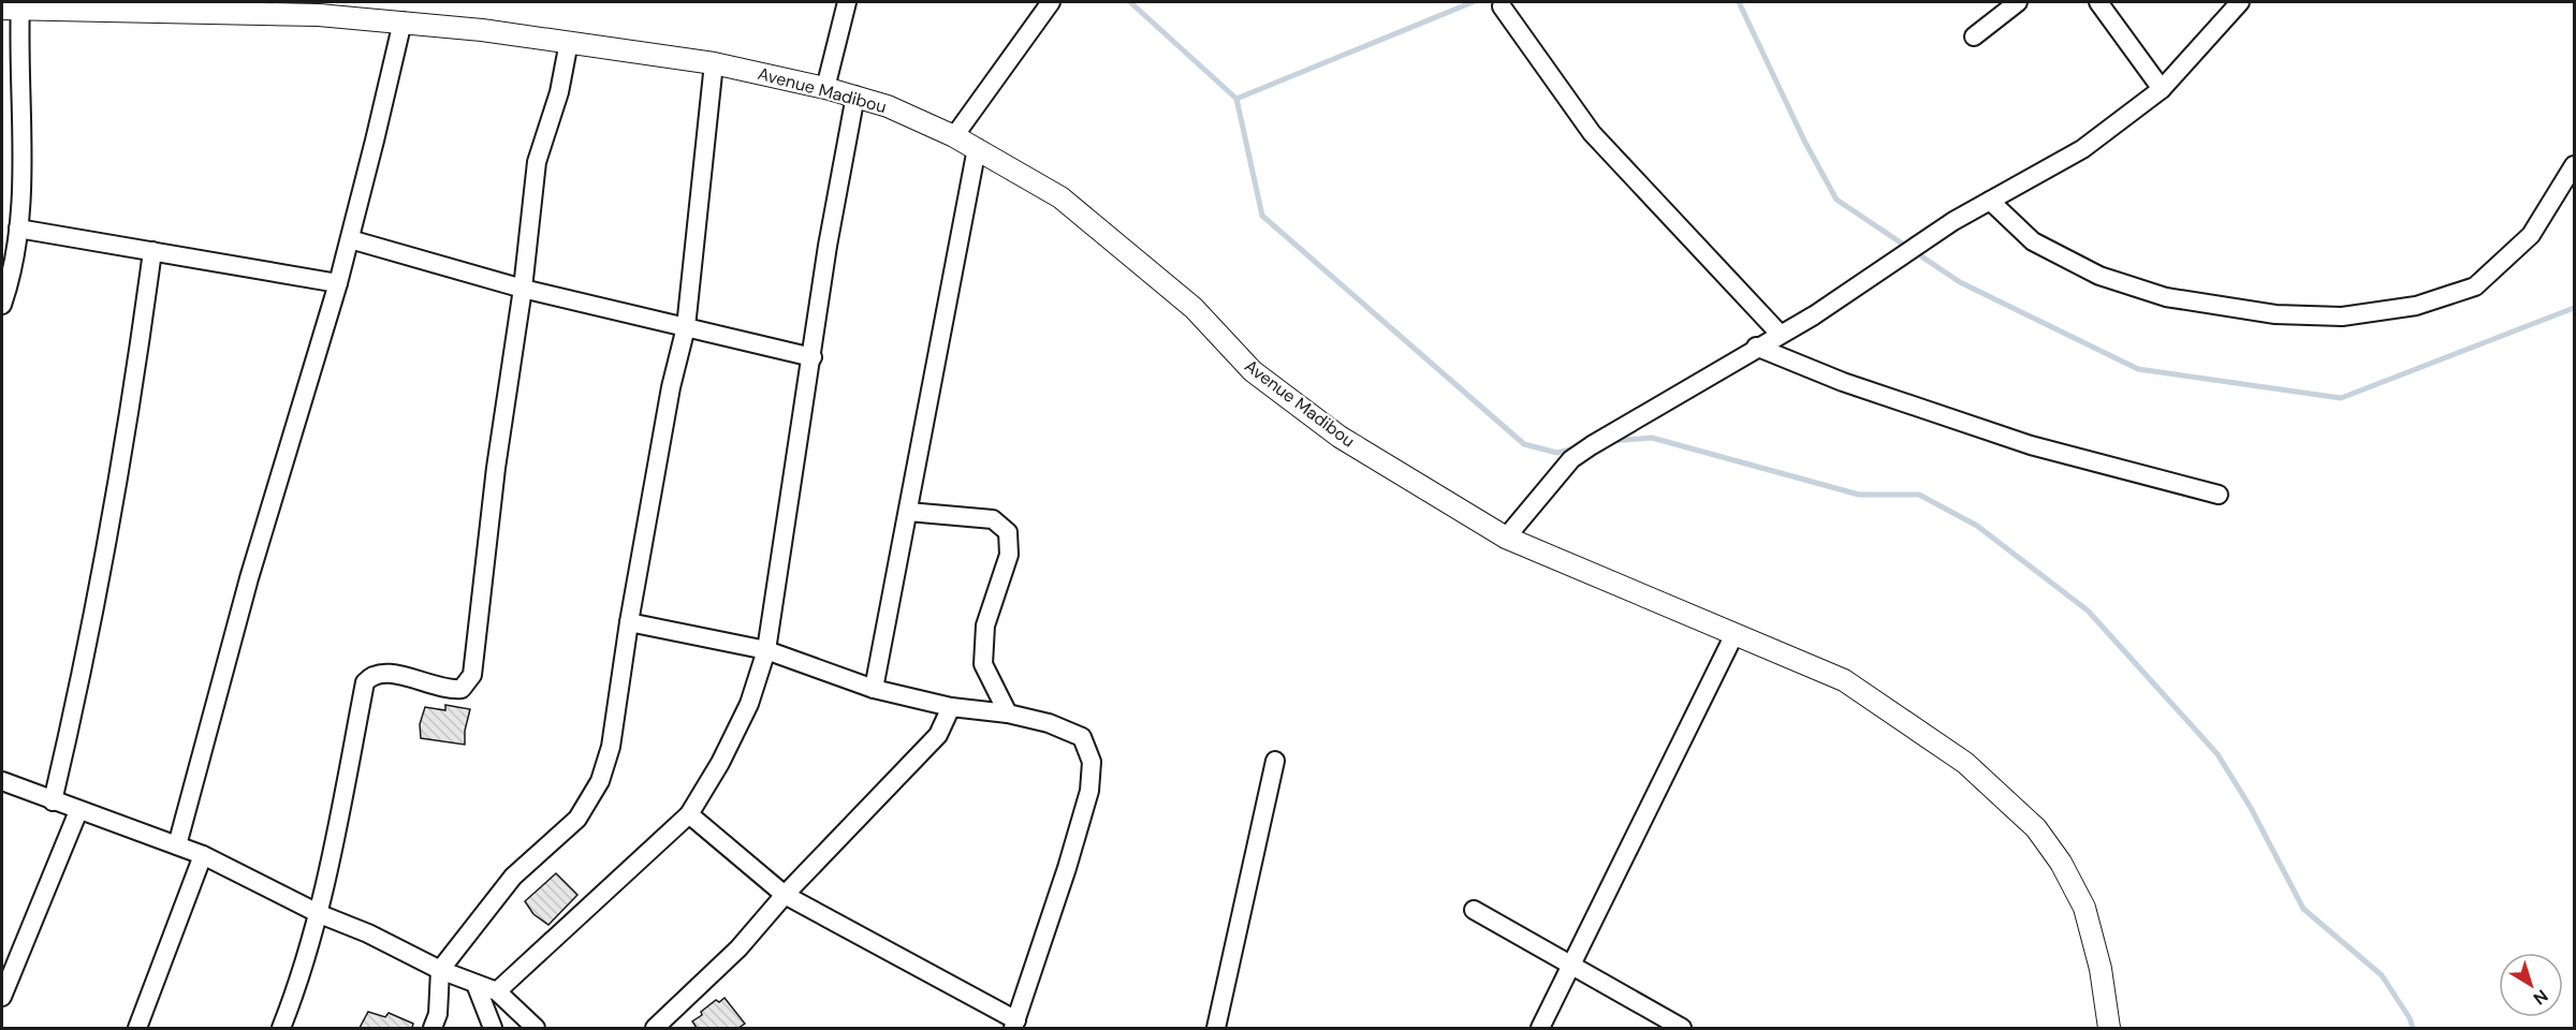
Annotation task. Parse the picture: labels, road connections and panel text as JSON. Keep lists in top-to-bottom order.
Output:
{
  "streets": {
    "street": ["Avenue Madibou"]
  },
  "north": "bottom right"
}
